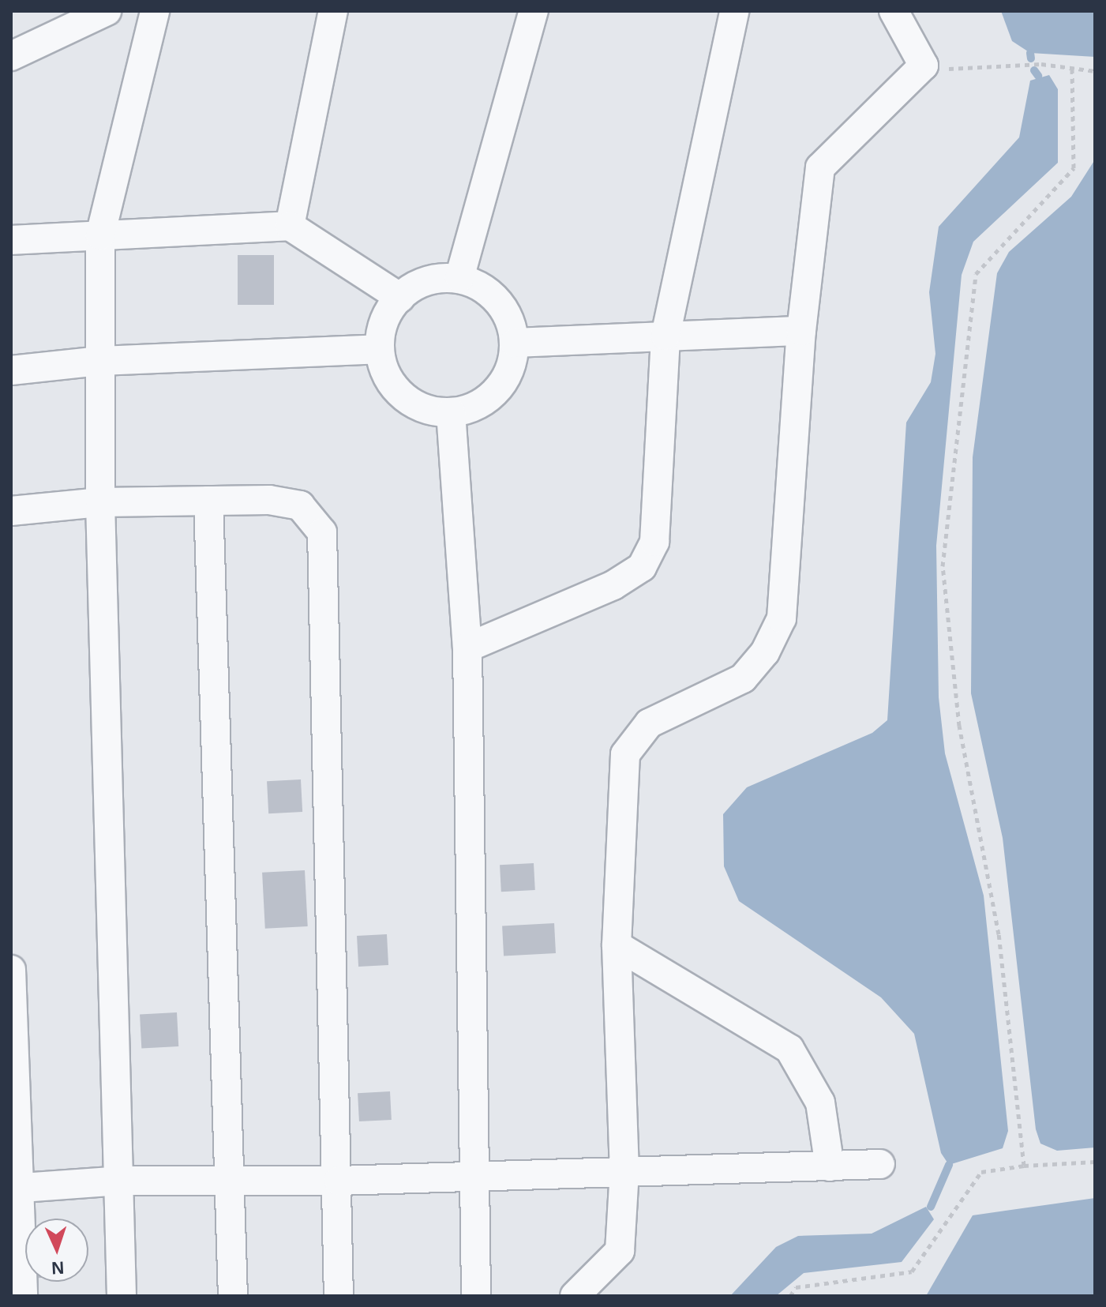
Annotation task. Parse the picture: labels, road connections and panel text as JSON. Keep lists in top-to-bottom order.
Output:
{
  "north": "bottom"
}
